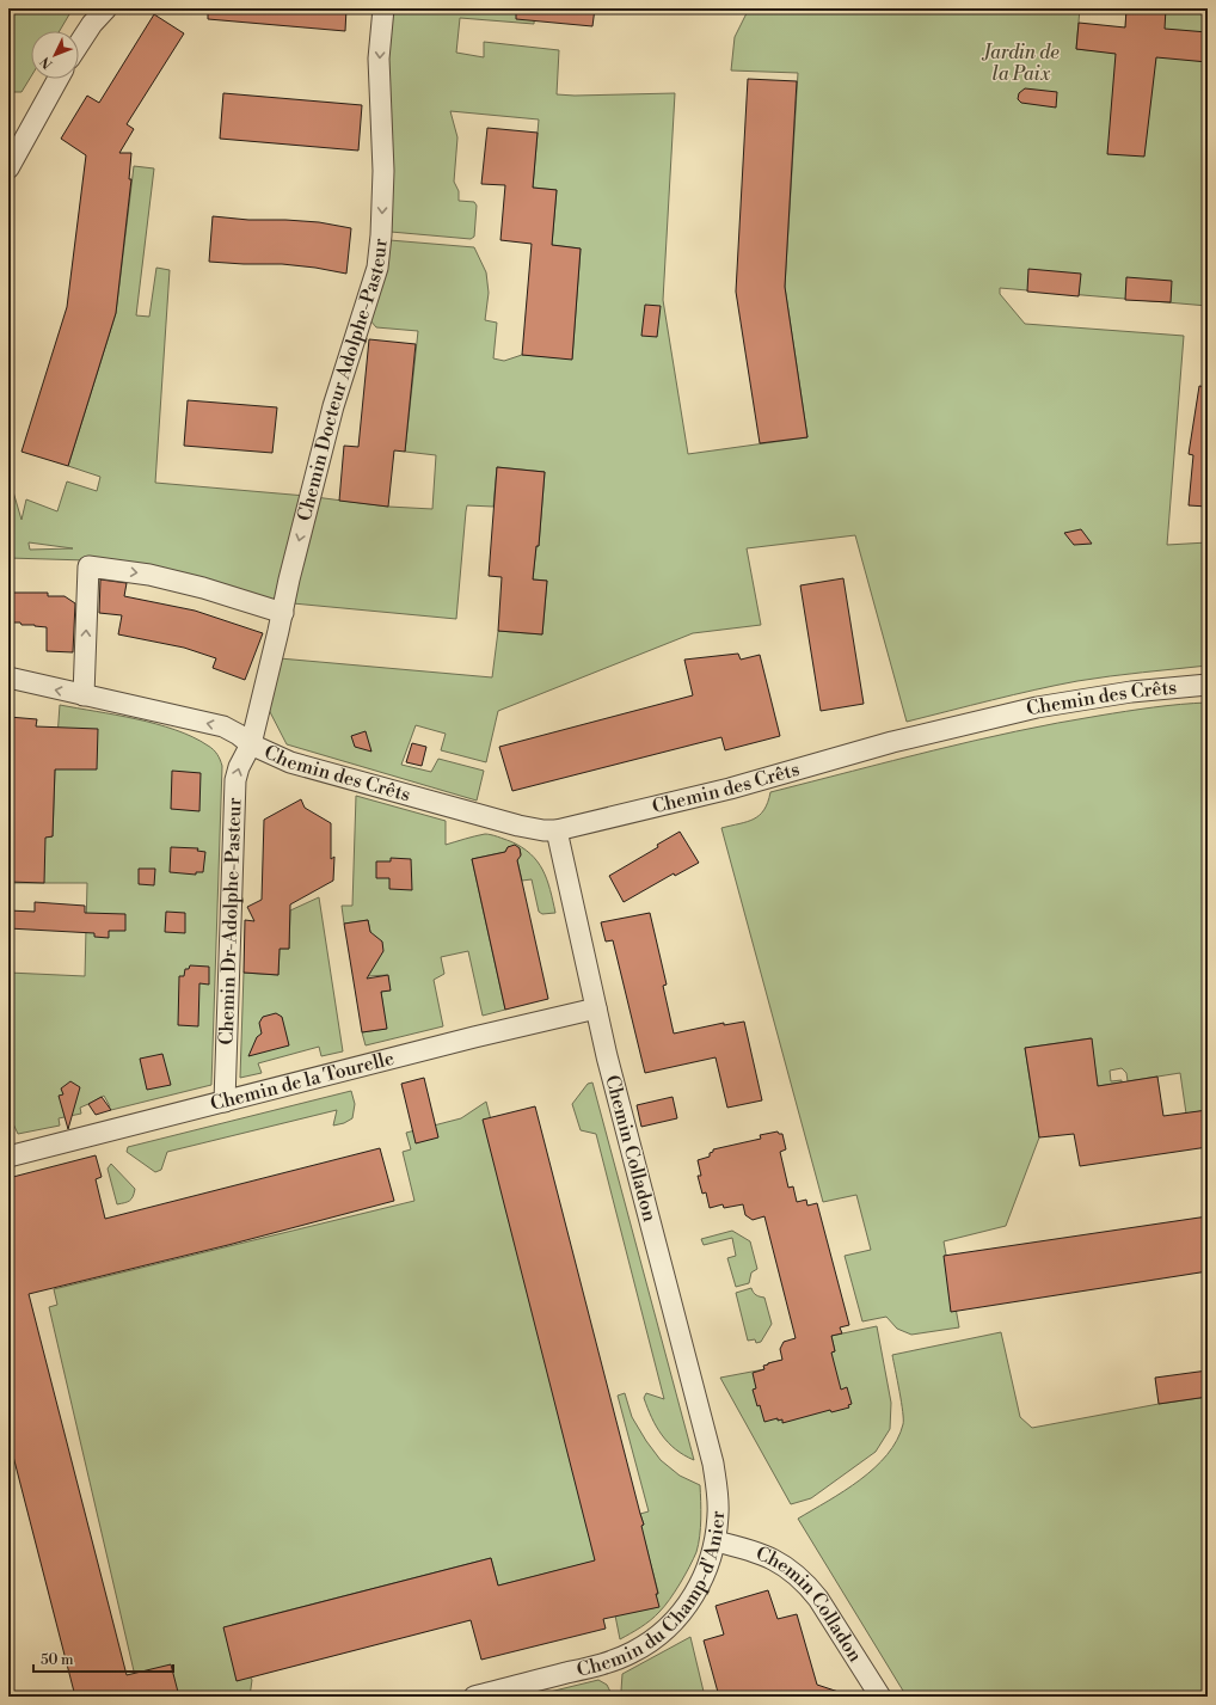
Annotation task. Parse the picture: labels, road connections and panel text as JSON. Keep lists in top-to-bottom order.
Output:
{
  "streets": {
    "street": [
      "Chemin Docteur Adolphe-Pasteur",
      "Chemin des Crêts",
      "Chemin Dr-Adolphe-Pasteur",
      "Chemin de la Tourelle",
      "Chemin Colladon",
      "Chemin du Champ-d'Anier"
    ]
  },
  "crossings": [
    ["Chemin Docteur Adolphe-Pasteur", "Chemin des Crêts"],
    ["Chemin Docteur Adolphe-Pasteur", "Chemin Dr-Adolphe-Pasteur"],
    ["Chemin des Crêts", "Chemin Dr-Adolphe-Pasteur"],
    ["Chemin des Crêts", "Chemin Colladon"],
    ["Chemin Dr-Adolphe-Pasteur", "Chemin de la Tourelle"],
    ["Chemin de la Tourelle", "Chemin Colladon"],
    ["Chemin Colladon", "Chemin du Champ-d'Anier"]
  ],
  "one_way": ["Chemin Docteur Adolphe-Pasteur", "Chemin Dr-Adolphe-Pasteur"],
  "parks": ["Jardin de la Paix"],
  "scale_bar": "50 m",
  "north": "bottom left"
}
